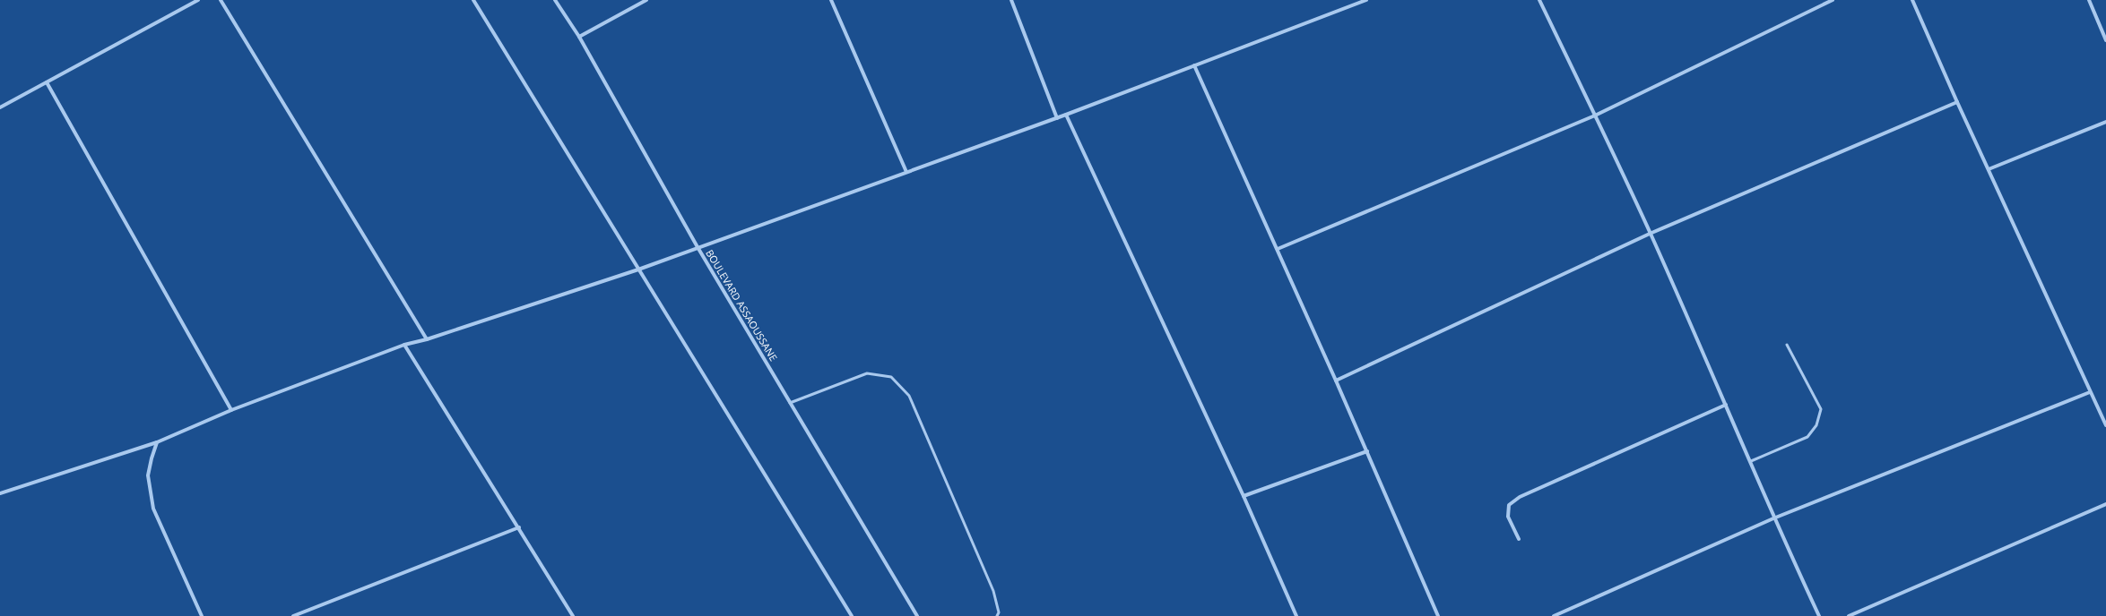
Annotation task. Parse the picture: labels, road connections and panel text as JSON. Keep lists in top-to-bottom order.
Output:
{
  "streets": {
    "street": ["BOULEVARD ASSAOUSSANE"]
  }
}
